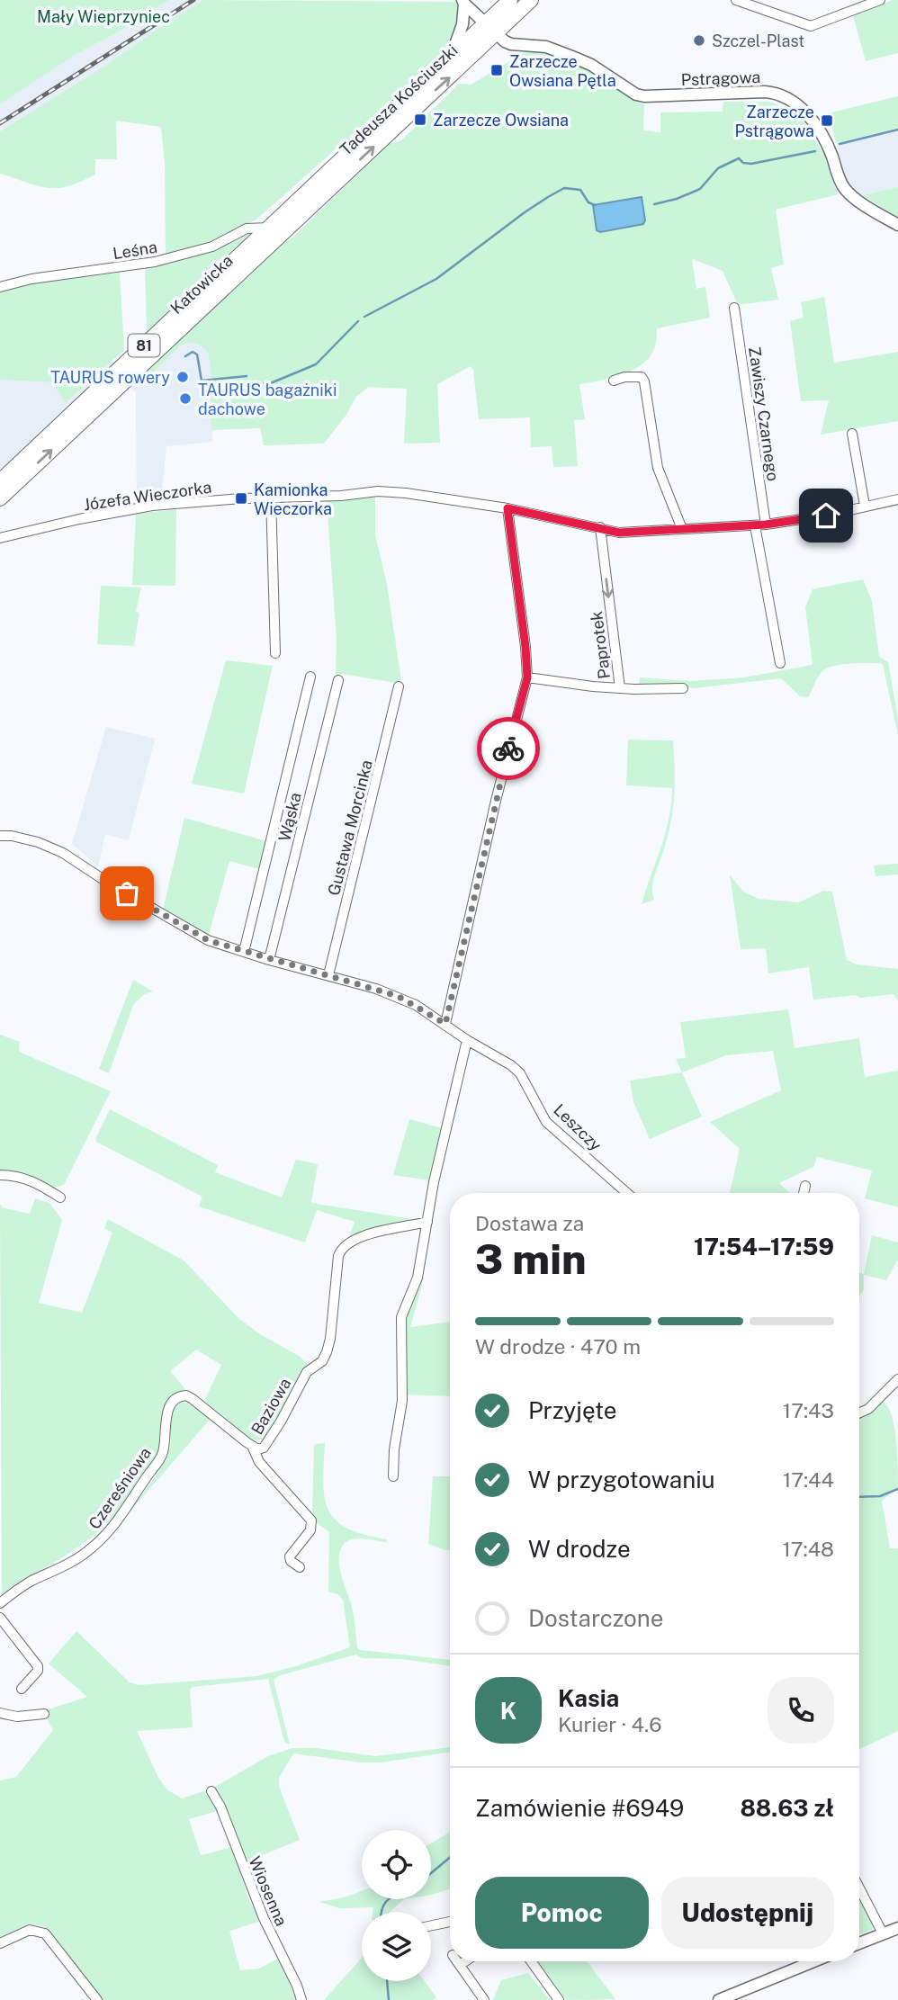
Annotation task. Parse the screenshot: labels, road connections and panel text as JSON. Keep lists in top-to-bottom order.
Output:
{
  "streets": {
    "main road": ["Tadeusza Kościuszki", "Katowicka", "81"],
    "street": [
      "Pstrągowa",
      "Leśna",
      "Zawiszy Czarnego",
      "Józefa Wieczorka",
      "Paprotek",
      "Wąska",
      "Gustawa Morcinka",
      "Leszczy",
      "Baziowa",
      "Czereśniowa",
      "Wiosenna"
    ]
  },
  "crossings": [
    ["Pstrągowa", "Tadeusza Kościuszki"],
    ["Tadeusza Kościuszki", "Katowicka"],
    ["Leśna", "Katowicka"],
    ["Zawiszy Czarnego", "Józefa Wieczorka"],
    ["Józefa Wieczorka", "Paprotek"],
    ["Baziowa", "Czereśniowa"]
  ],
  "one_way": ["Paprotek"],
  "parks": ["Mały Wieprzyniec"],
  "places": {
    "other": ["Szczel-Plast", "TAURUS rowery", "TAURUS bagażniki dachowe"],
    "transit": [
      "Zarzecze Owsiana Pętla",
      "Zarzecze Owsiana",
      "Zarzecze Pstrągowa",
      "Kamionka Wieczorka"
    ]
  },
  "page": {
    "heading": ["3 min", "Dostawa za", "17:54–17:59"],
    "panel": [
      "Kasia",
      "Kurier · 4.6",
      "Zamówienie #6949",
      "88.63 zł"
    ],
    "bar": "W drodze · 470 m",
    "list": [
      ["Przyjęte", "17:43"],
      ["W przygotowaniu", "17:44"],
      ["W drodze", "17:48"],
      "Dostarczone"
    ],
    "round": "K",
    "buttons": ["Pomoc", "Udostępnij"]
  }
}
